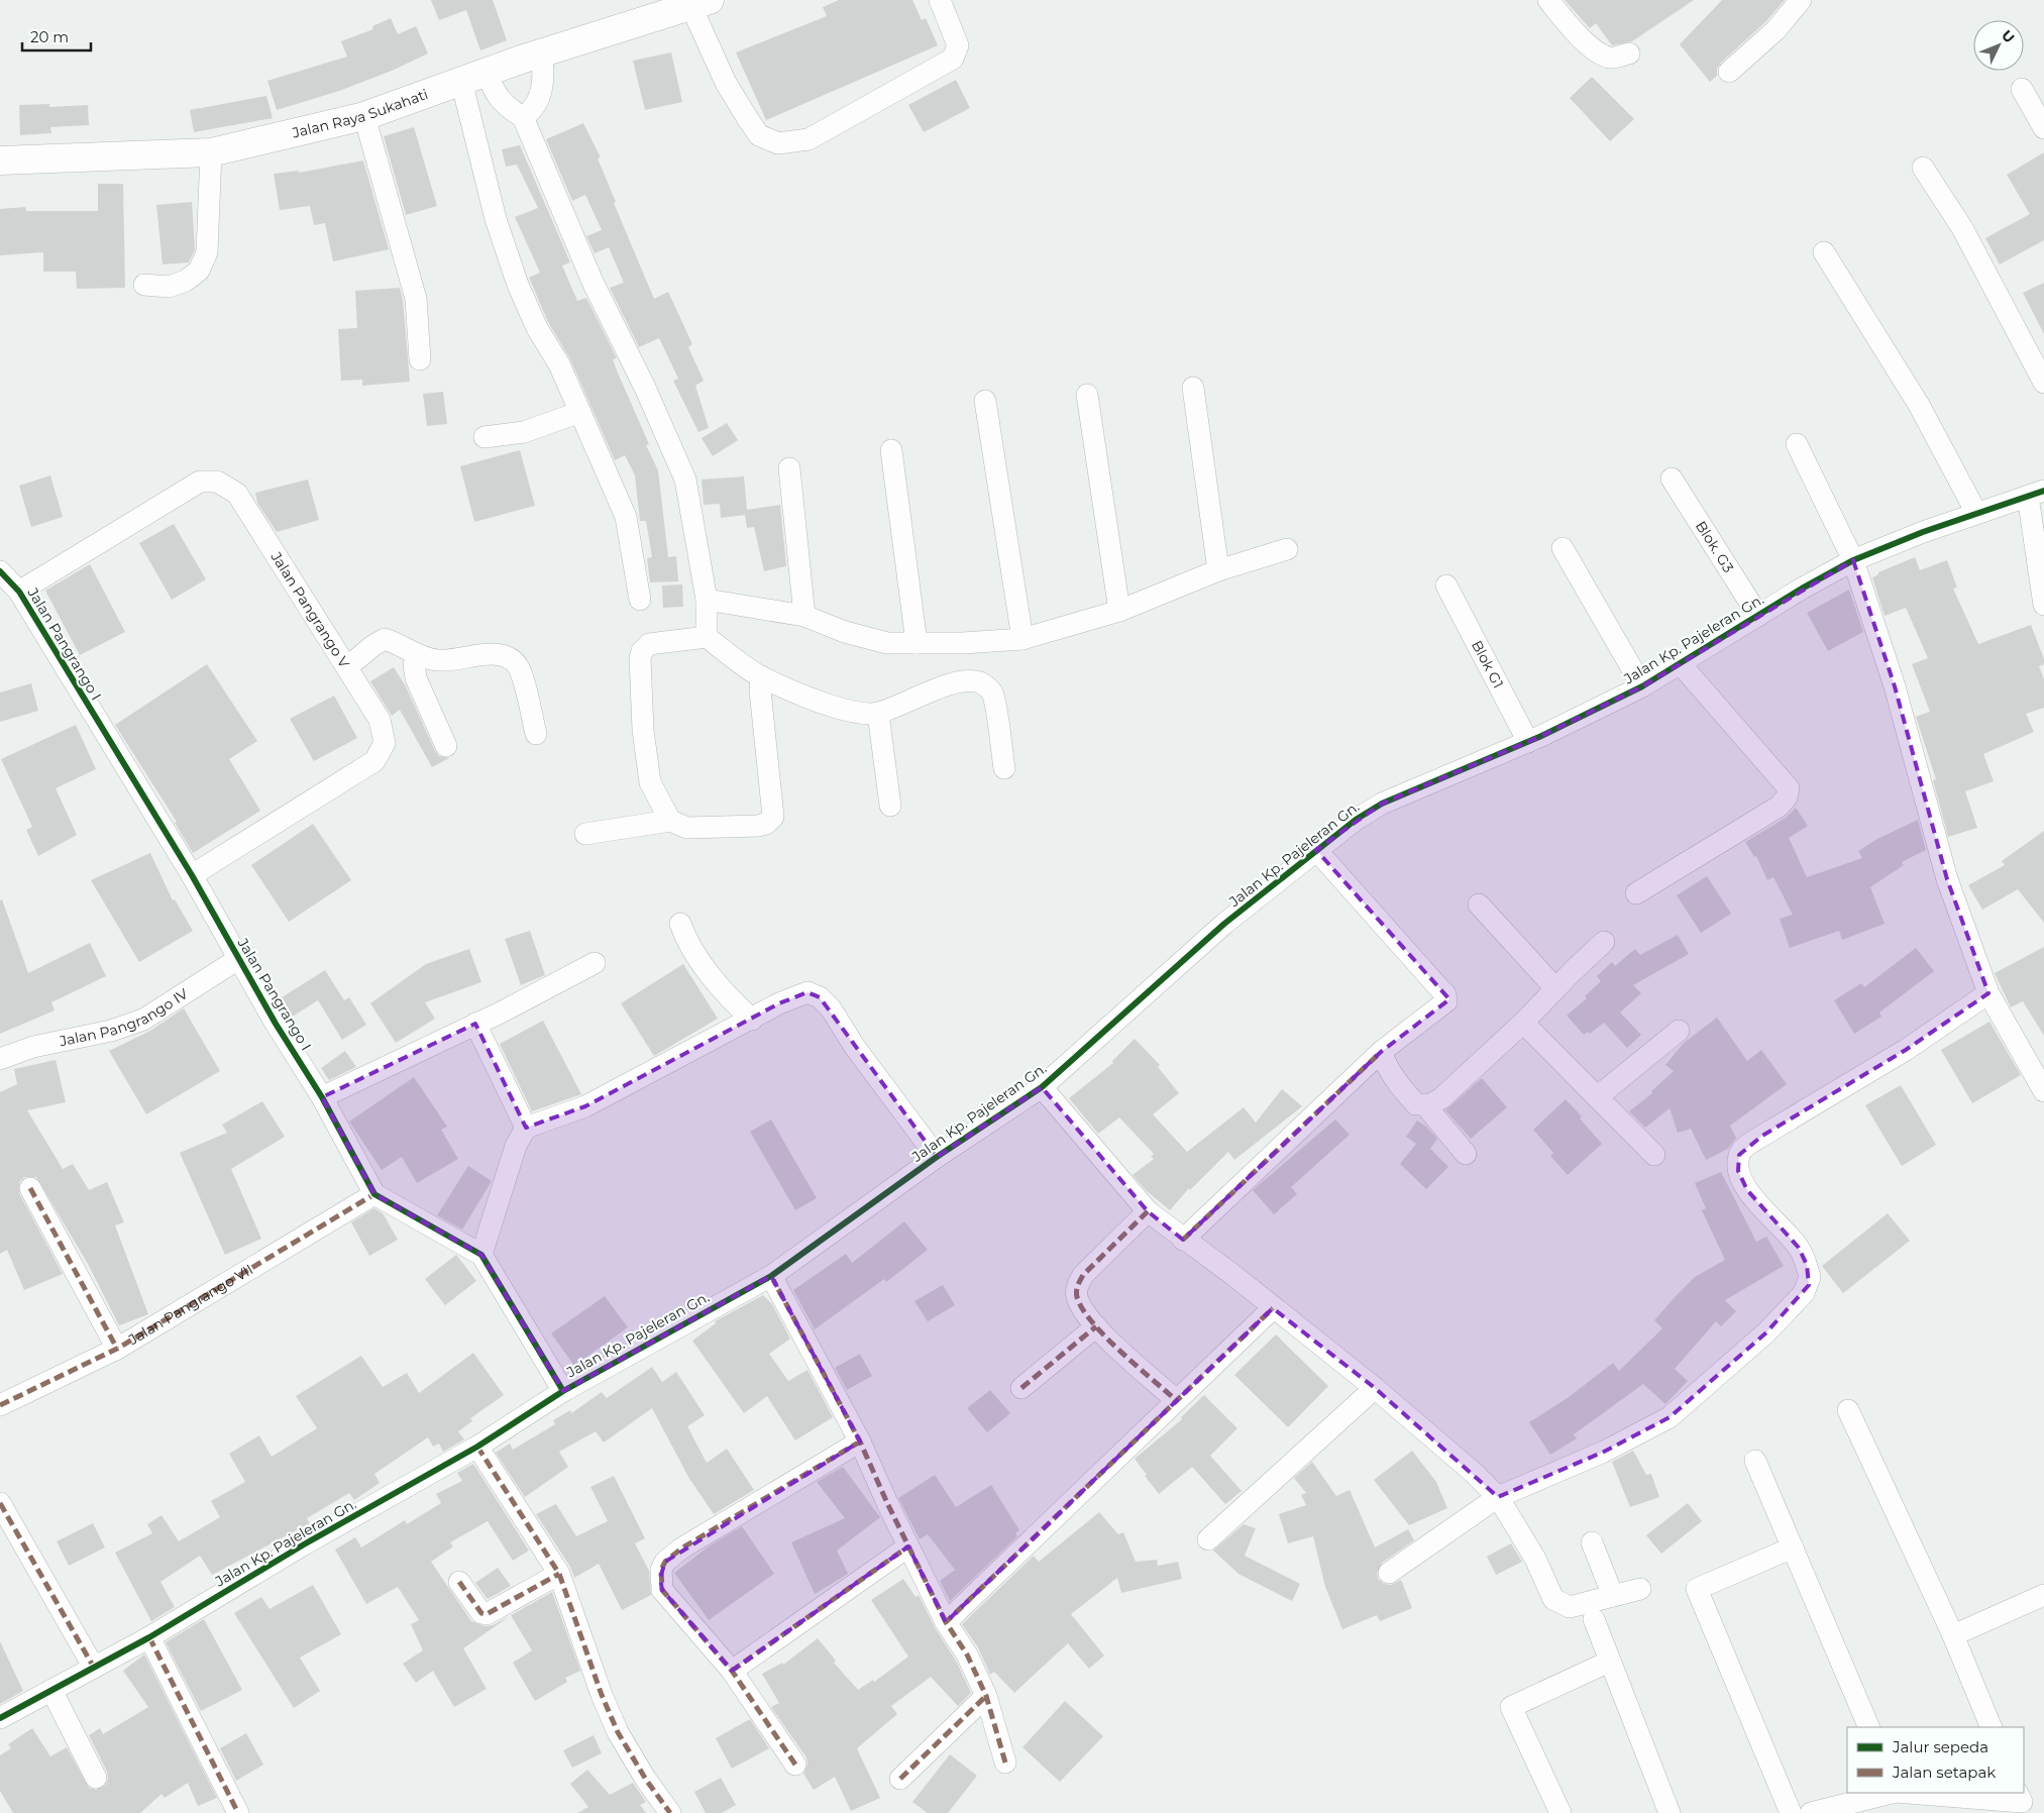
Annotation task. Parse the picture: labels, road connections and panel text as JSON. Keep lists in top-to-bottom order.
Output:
{
  "streets": {
    "main road": ["Jalan Raya Sukahati"],
    "street": [
      "Blok. G3",
      "Jalan Pangrango V",
      "Jalan Kp. Pajeleran Gn.",
      "Jalan Pangrango I",
      "Blok G1",
      "Jalan Pangrango IV",
      "Jalan Pangrango VII"
    ]
  },
  "crossings": [
    ["Blok. G3", "Jalan Kp. Pajeleran Gn."],
    ["Jalan Pangrango V", "Jalan Pangrango I"],
    ["Jalan Kp. Pajeleran Gn.", "Blok G1"],
    ["Jalan Pangrango I", "Jalan Pangrango IV"],
    ["Jalan Pangrango I", "Jalan Pangrango VII"]
  ],
  "legend": ["Jalur sepeda", "Jalan setapak"],
  "scale_bar": "20 m",
  "north": "top right"
}
